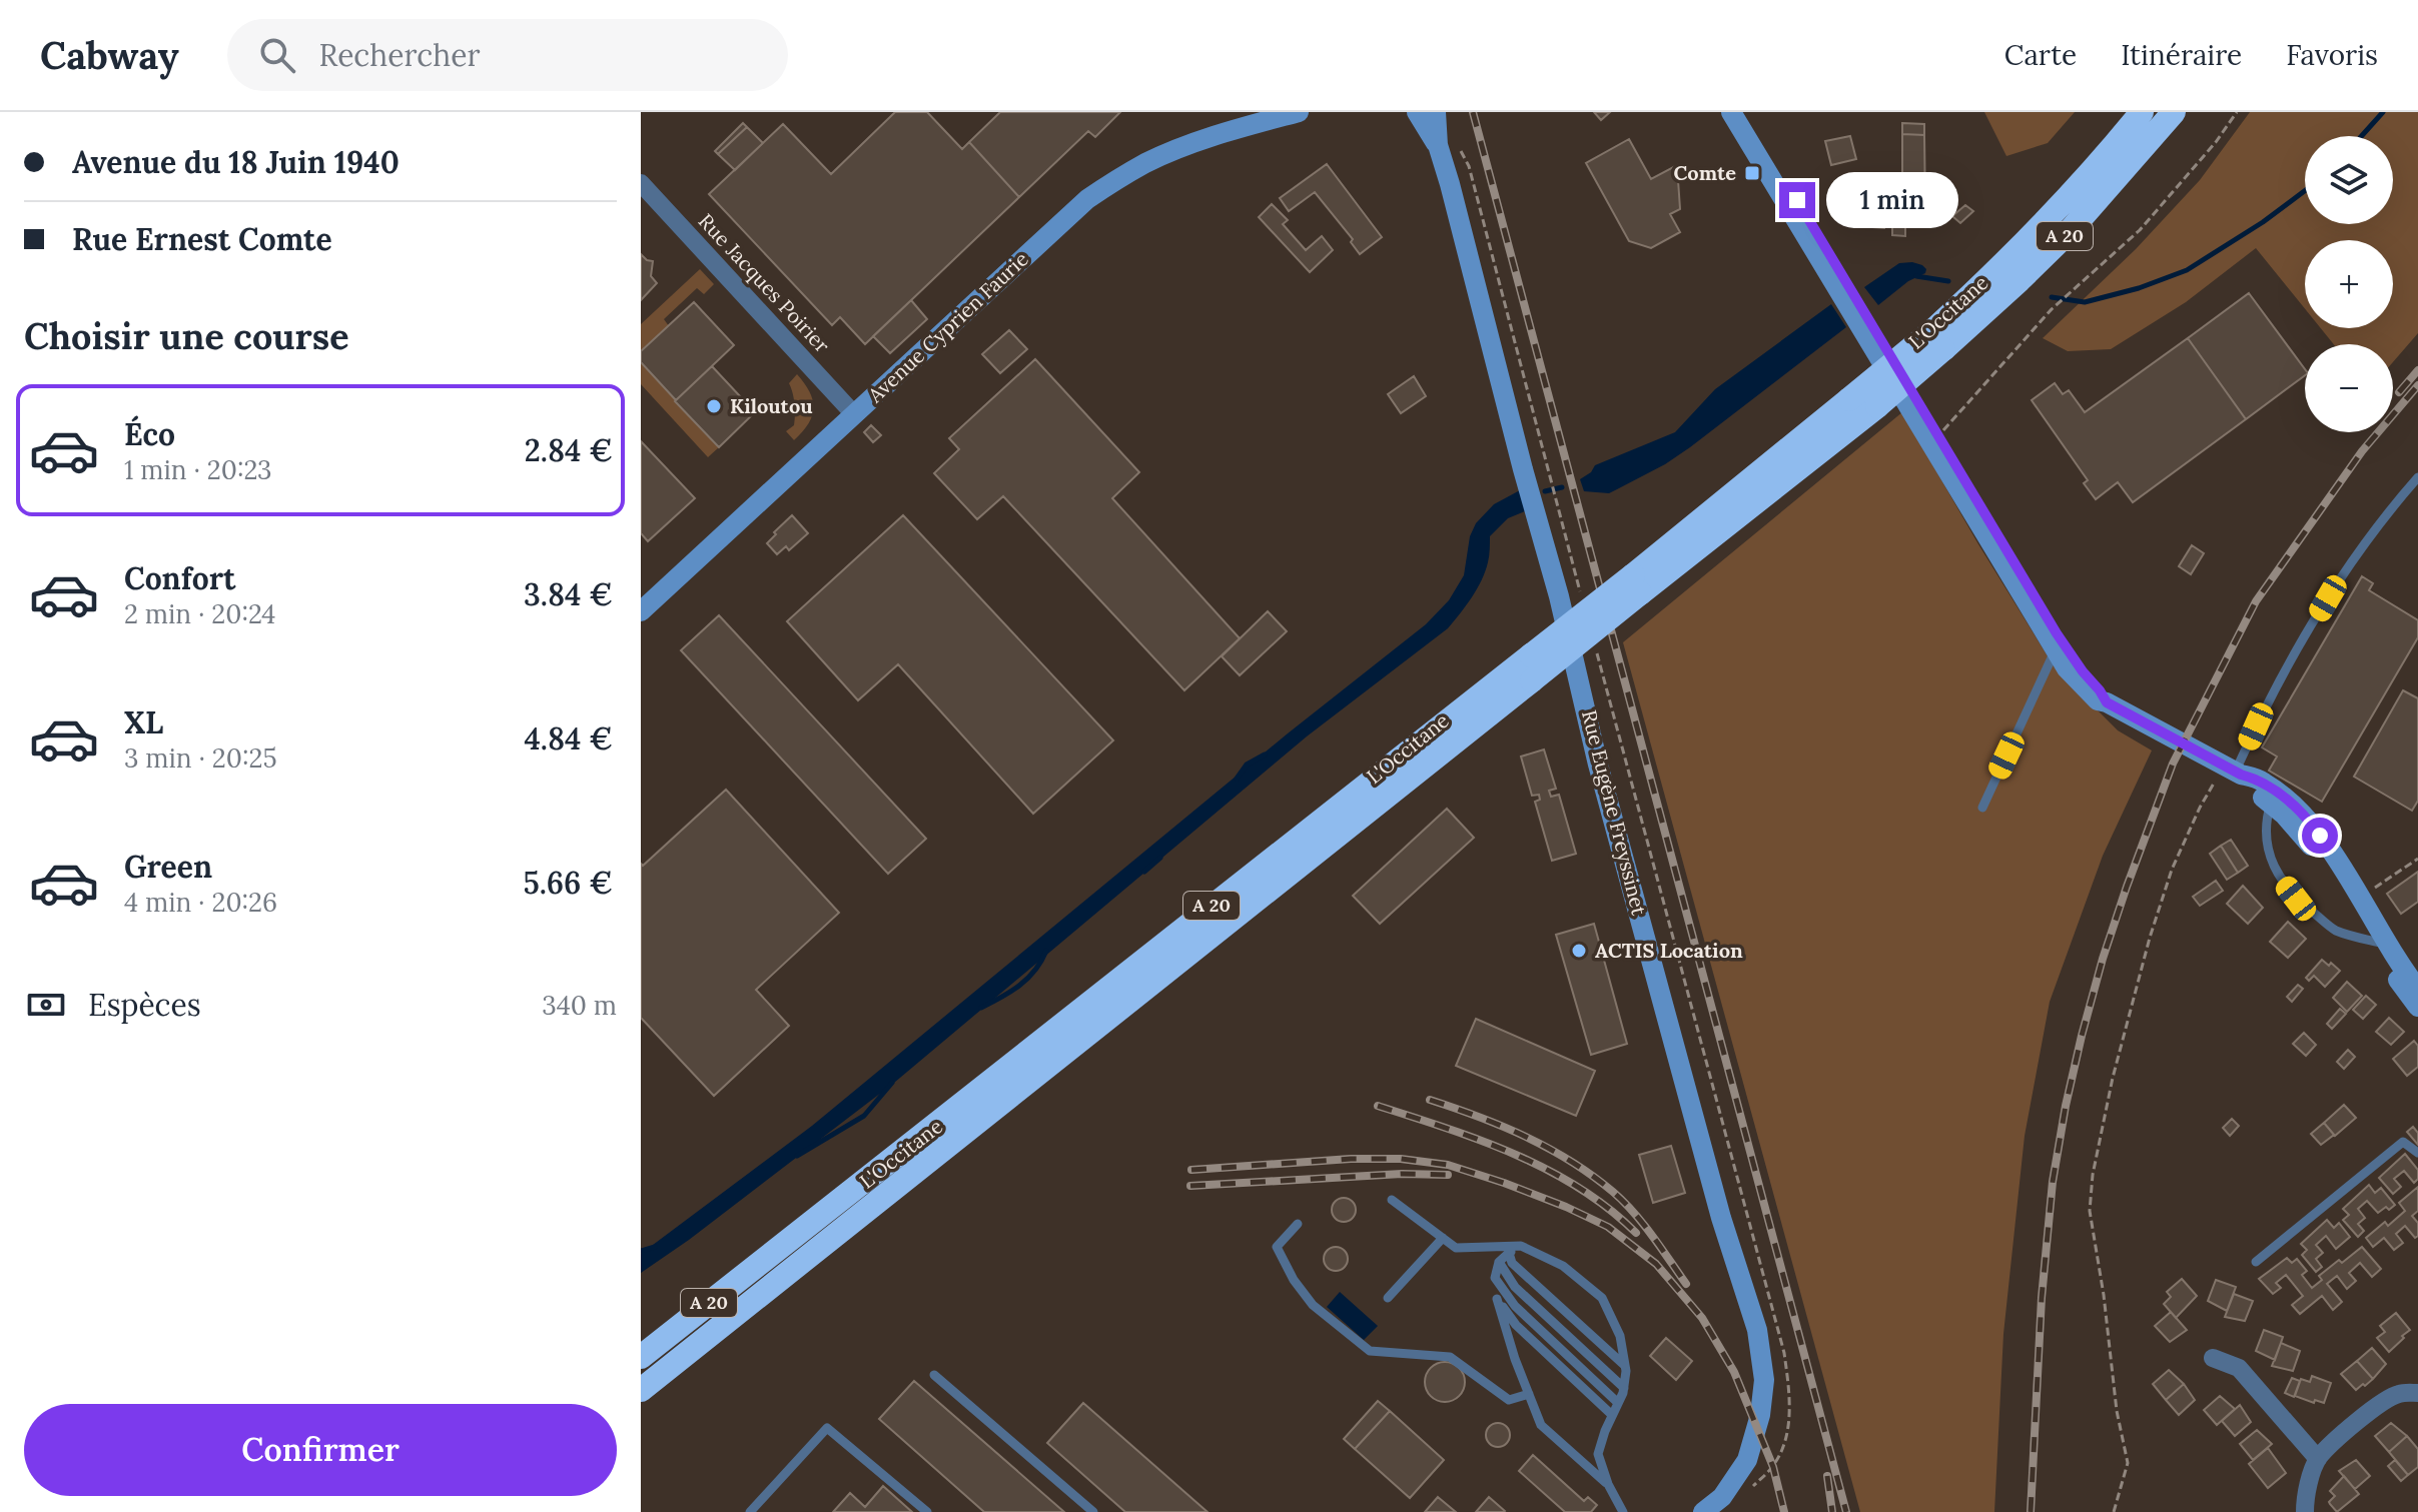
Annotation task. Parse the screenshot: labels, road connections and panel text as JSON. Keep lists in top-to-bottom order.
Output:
{
  "streets": {
    "highway": ["A 20", "L'Occitane"],
    "street": ["Rue Jacques Poirier", "Avenue Cyprien Faurie", "Rue Eugène Freyssinet"]
  },
  "crossings": [
    ["Rue Jacques Poirier", "Avenue Cyprien Faurie"]
  ],
  "places": {
    "transit": ["Comte"],
    "other": ["Kiloutou", "ACTIS Location"]
  },
  "page": {
    "header": "Cabway",
    "search": "Rechercher",
    "nav": ["Carte", "Itinéraire", "Favoris"],
    "banner": ["Avenue du 18 Juin 1940", "Rue Ernest Comte"],
    "map_buttons": ["+", "−"],
    "bubble": "1 min",
    "heading": "Choisir une course",
    "list": [
      {
        "name": "Éco",
        "note": "1 min · 20:23",
        "value": "2.84 €"
      },
      {
        "name": "Confort",
        "note": "2 min · 20:24",
        "value": "3.84 €"
      },
      {
        "name": "XL",
        "note": "3 min · 20:25",
        "value": "4.84 €"
      },
      {
        "name": "Green",
        "note": "4 min · 20:26",
        "value": "5.66 €"
      }
    ],
    "pay": ["Espèces", "340 m"],
    "buttons": "Confirmer"
  }
}
